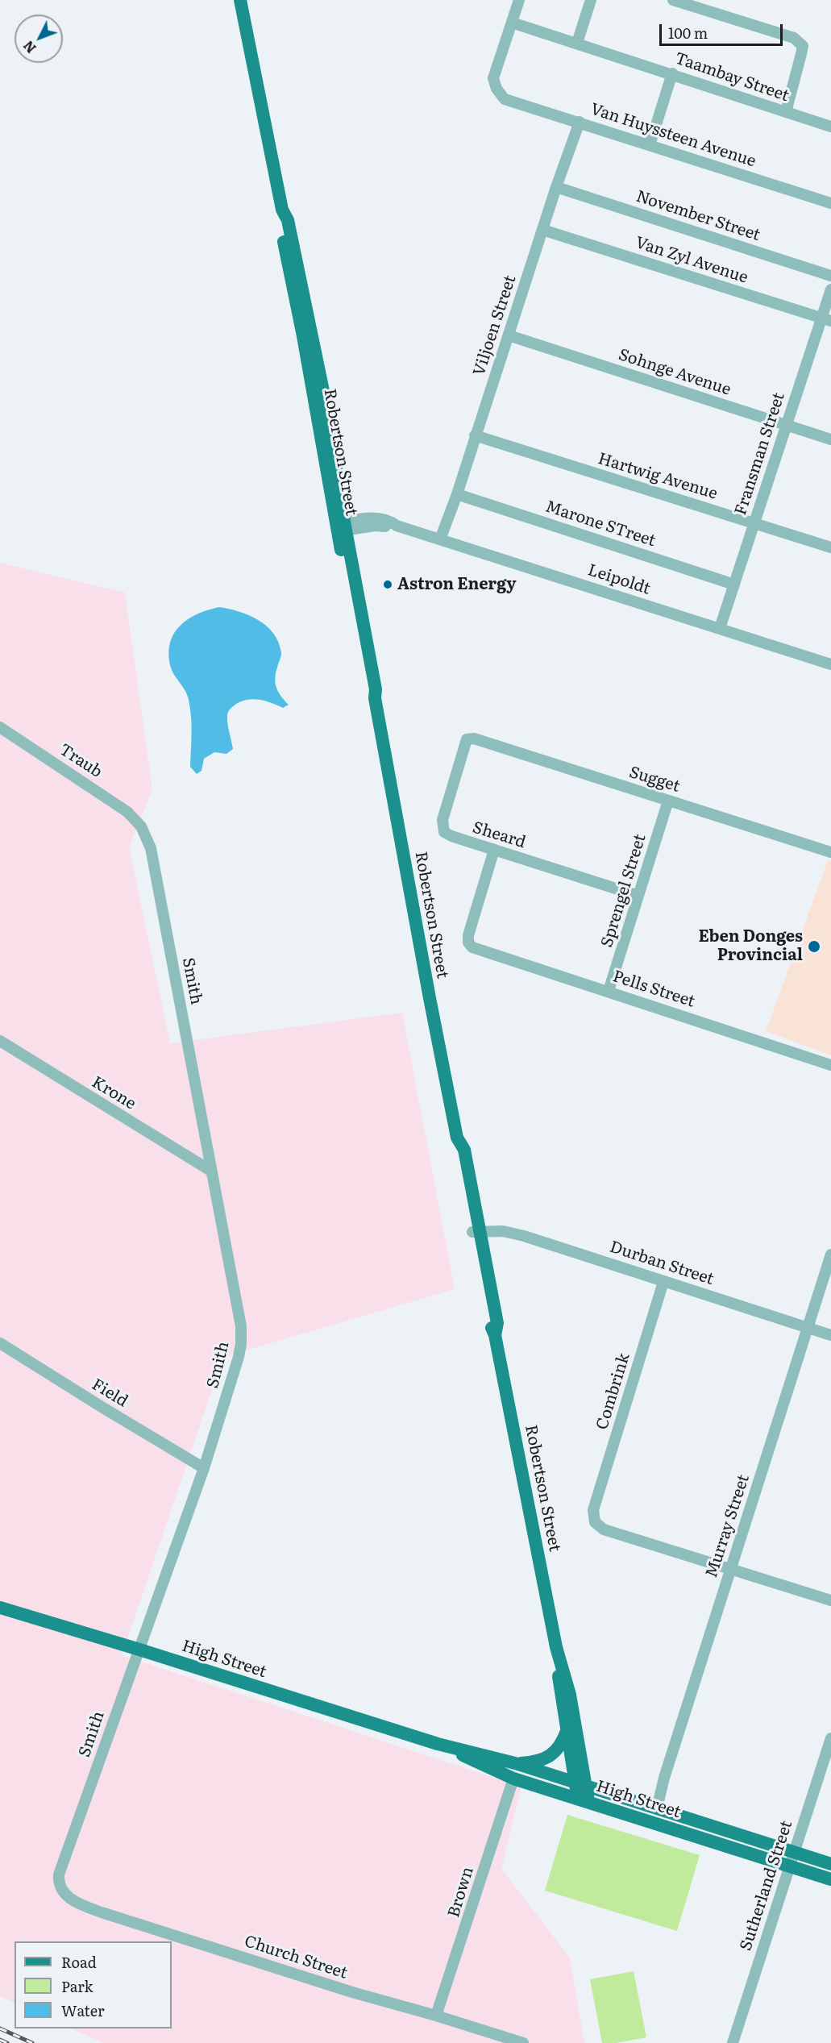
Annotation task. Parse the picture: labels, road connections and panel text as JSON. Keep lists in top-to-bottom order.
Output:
{
  "streets": {
    "main road": ["Robertson Street", "High Street"],
    "street": [
      "Taambay Street",
      "Van Huyssteen Avenue",
      "November Street",
      "Van Zyl Avenue",
      "Viljoen Street",
      "Sohnge Avenue",
      "Fransman Street",
      "Hartwig Avenue",
      "Marone STreet",
      "Leipoldt",
      "Traub",
      "Sugget",
      "Sheard",
      "Sprengel Street",
      "Smith",
      "Pells Street",
      "Krone",
      "Durban Street",
      "Combrink",
      "Field",
      "Murray Street",
      "Sutherland Street",
      "Brown",
      "Church Street"
    ]
  },
  "crossings": [
    ["Taambay Street", "Van Huyssteen Avenue"],
    ["Van Huyssteen Avenue", "Viljoen Street"],
    ["November Street", "Viljoen Street"],
    ["Van Zyl Avenue", "Viljoen Street"],
    ["Van Zyl Avenue", "Fransman Street"],
    ["Viljoen Street", "Sohnge Avenue"],
    ["Viljoen Street", "Hartwig Avenue"],
    ["Viljoen Street", "Marone STreet"],
    ["Viljoen Street", "Leipoldt"],
    ["Sohnge Avenue", "Fransman Street"],
    ["Robertson Street", "Leipoldt"],
    ["Robertson Street", "Durban Street"],
    ["Robertson Street", "High Street"],
    ["Fransman Street", "Hartwig Avenue"],
    ["Fransman Street", "Marone STreet"],
    ["Fransman Street", "Leipoldt"],
    ["Traub", "Smith"],
    ["Sugget", "Sheard"],
    ["Sugget", "Sprengel Street"],
    ["Sheard", "Sprengel Street"],
    ["Sheard", "Pells Street"],
    ["Sprengel Street", "Pells Street"],
    ["Smith", "Krone"],
    ["Smith", "Field"],
    ["Smith", "High Street"],
    ["Smith", "Church Street"],
    ["Durban Street", "Combrink"],
    ["Durban Street", "Murray Street"],
    ["Combrink", "Murray Street"],
    ["Murray Street", "High Street"],
    ["High Street", "Sutherland Street"],
    ["High Street", "Brown"],
    ["Brown", "Church Street"]
  ],
  "places": ["Astron Energy", "Eben Donges Provincial"],
  "legend": ["Road", "Park", "Water"],
  "scale_bar": "100 m",
  "north": "bottom left"
}
